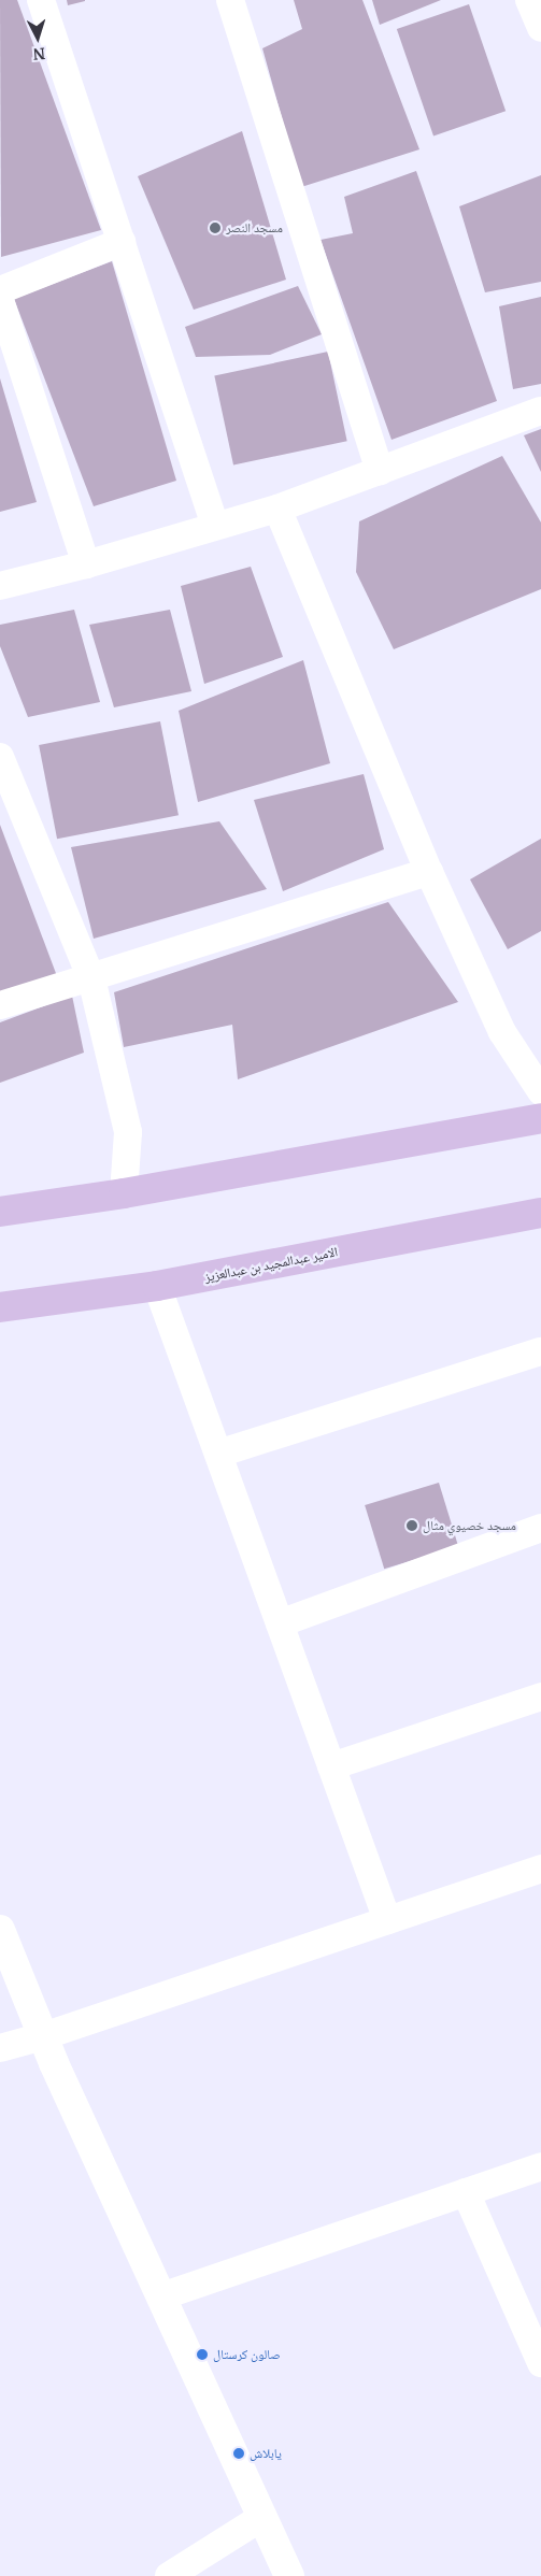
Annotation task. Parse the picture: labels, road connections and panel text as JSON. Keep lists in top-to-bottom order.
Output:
{
  "streets": {
    "main road": ["الامير عبدالمجيد بن عبدالعزيز"]
  },
  "places": [
    "مسجد النصر",
    "مسجد خصيوي مثال",
    "صالون كرستال",
    "يابلاش"
  ],
  "north": "bottom"
}
